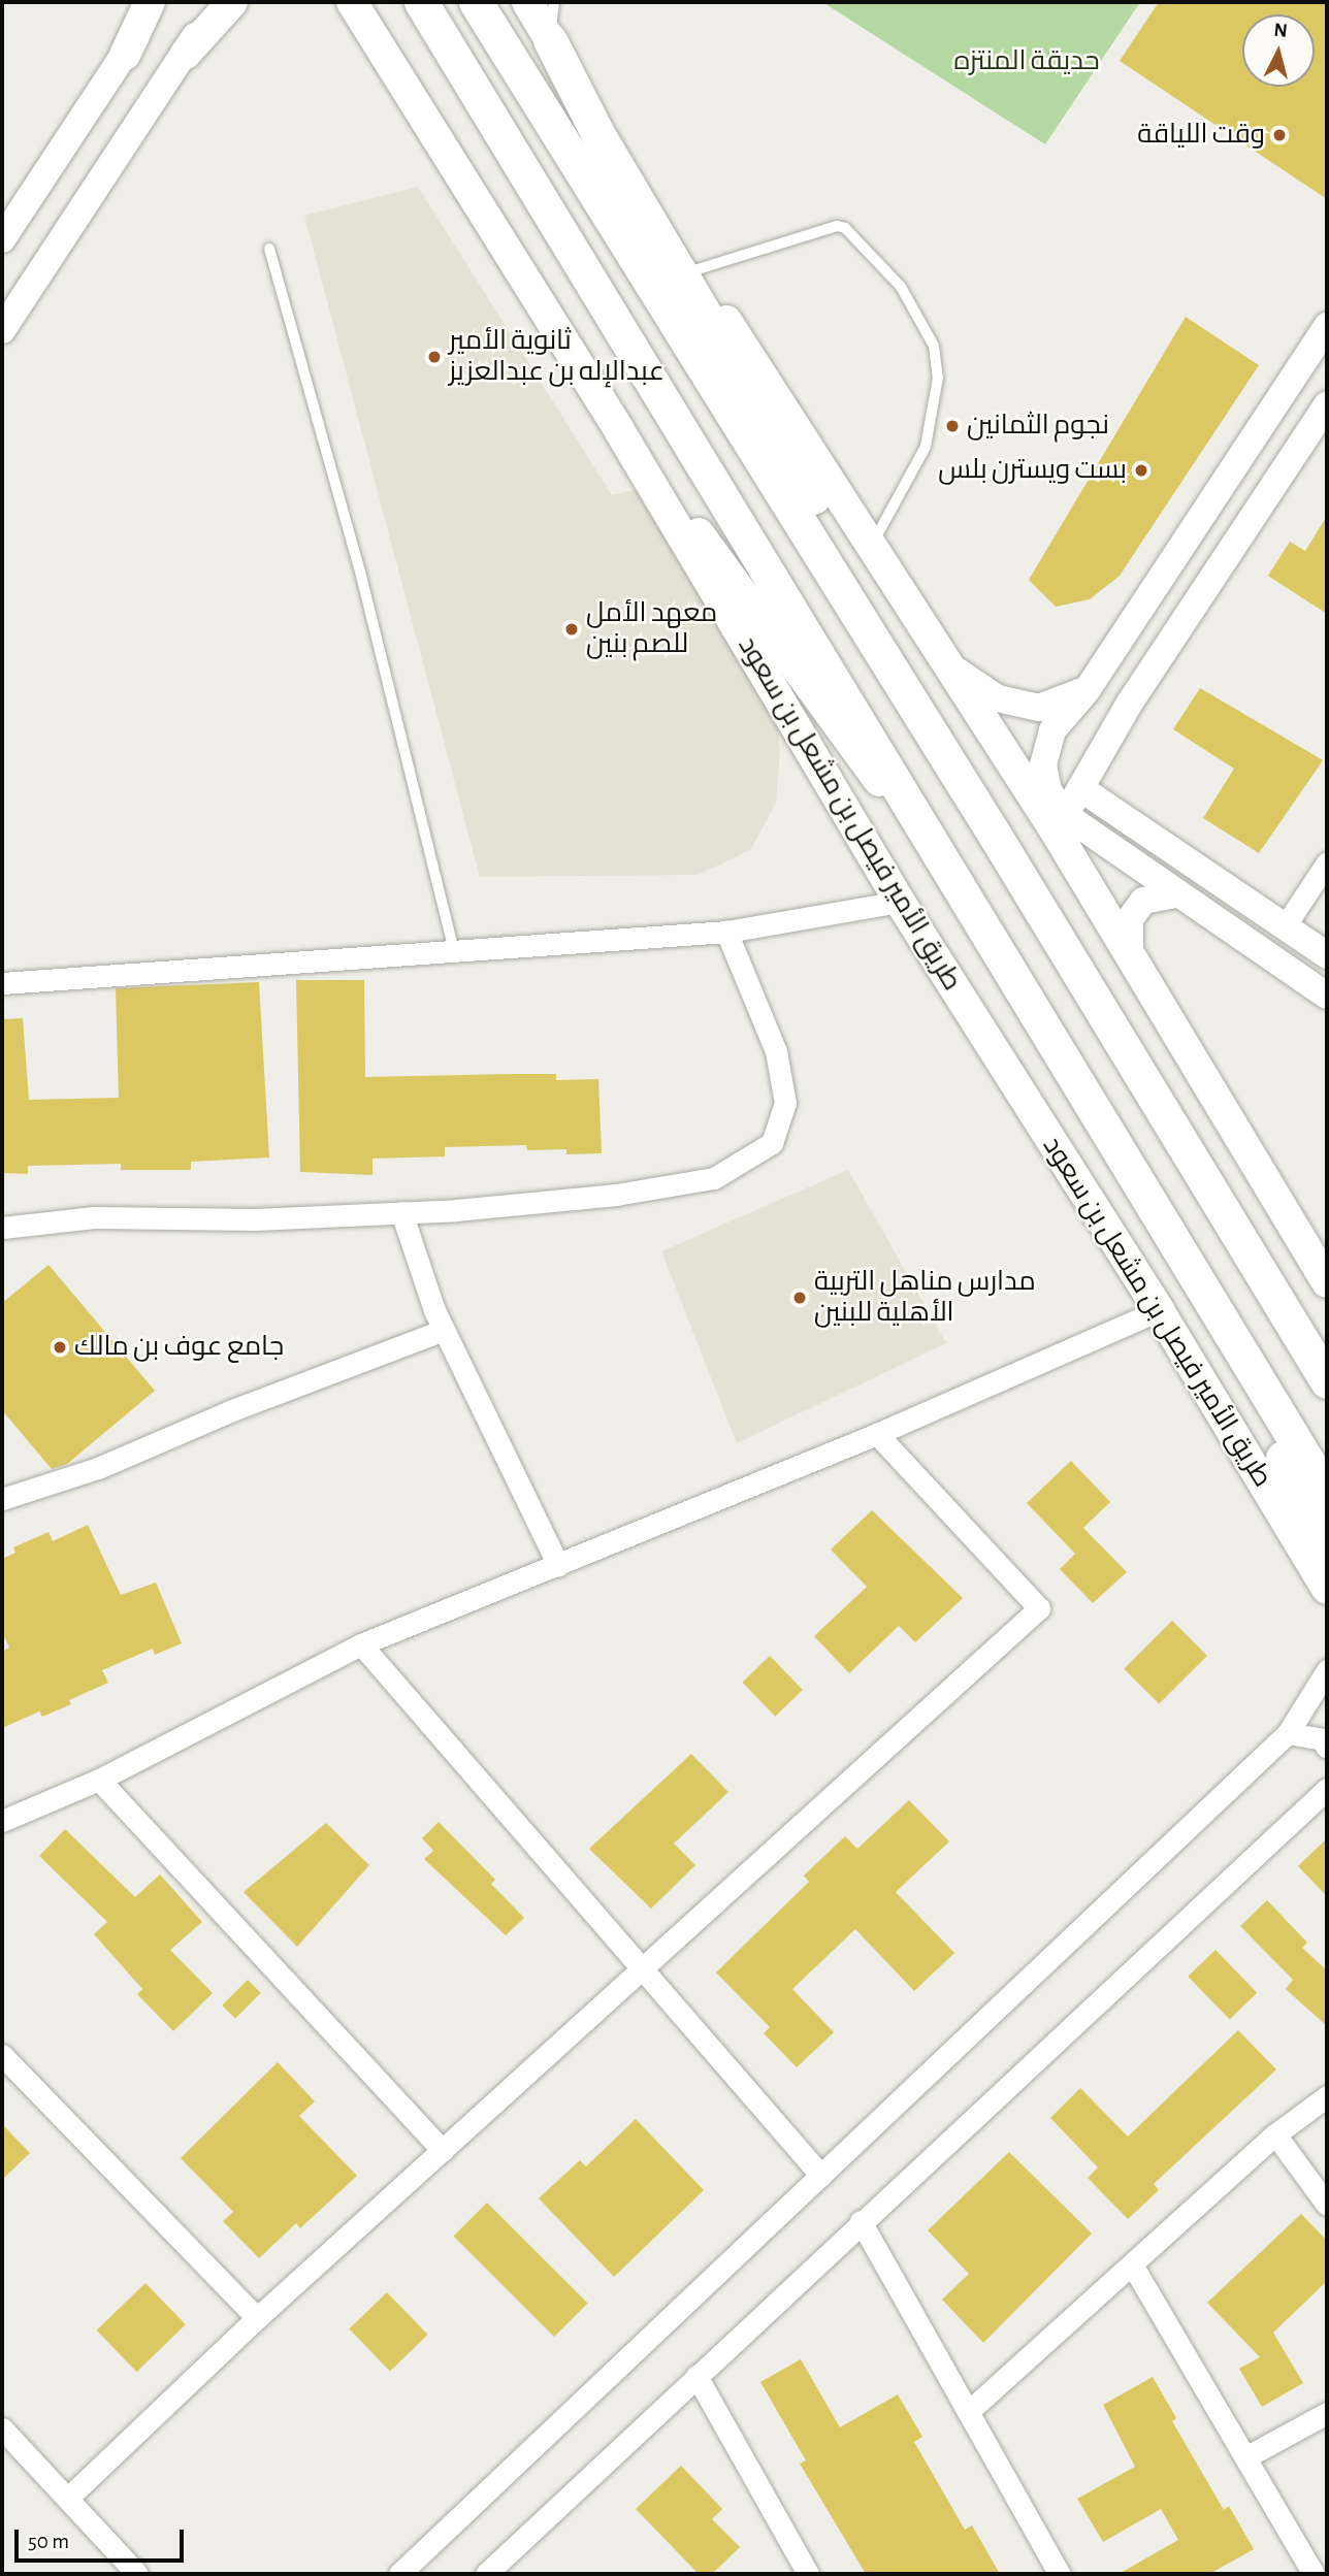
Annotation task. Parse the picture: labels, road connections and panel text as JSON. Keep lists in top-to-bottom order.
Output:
{
  "streets": {
    "main road": ["طريق الأمير فيصل بن مشعل بن سعود"]
  },
  "parks": ["حديقة المنتزه"],
  "places": [
    "وقت اللياقة",
    "ثانوية الأمير عبدالإله بن عبدالعزيز",
    "نجوم الثمانين",
    "بست ويسترن بلس",
    "معهد الأمل للصم بنين",
    "مدارس مناهل التربية الأهلية للبنين",
    "جامع عوف بن مالك"
  ],
  "scale_bar": "50 m",
  "north": "top"
}
